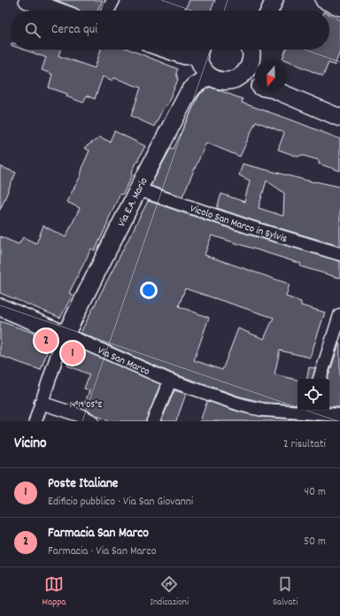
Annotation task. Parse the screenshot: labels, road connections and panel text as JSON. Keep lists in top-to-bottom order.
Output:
{
  "streets": {
    "main road": ["Via E.A. Mario", "Via San Marco"],
    "street": ["Vicolo San Marco in Sylvis"]
  },
  "crossings": [
    ["Via E.A. Mario", "Vicolo San Marco in Sylvis"],
    ["Via E.A. Mario", "Via San Marco"]
  ],
  "north": "bottom",
  "page": {
    "search": "Cerca qui",
    "pins": ["2", "1"],
    "heading": ["Vicino", "2 risultati"],
    "list": [
      {
        "mark": "1",
        "name": "Poste Italiane",
        "note": "Edificio pubblico · Via San Giovanni",
        "value": "40 m"
      },
      {
        "mark": "2",
        "name": "Farmacia San Marco",
        "note": "Farmacia · Via San Marco",
        "value": "50 m"
      }
    ],
    "nav": ["Mappa", "Indicazioni", "Salvati"]
  },
  "coordinates": ["14°19'05\"E"]
}
